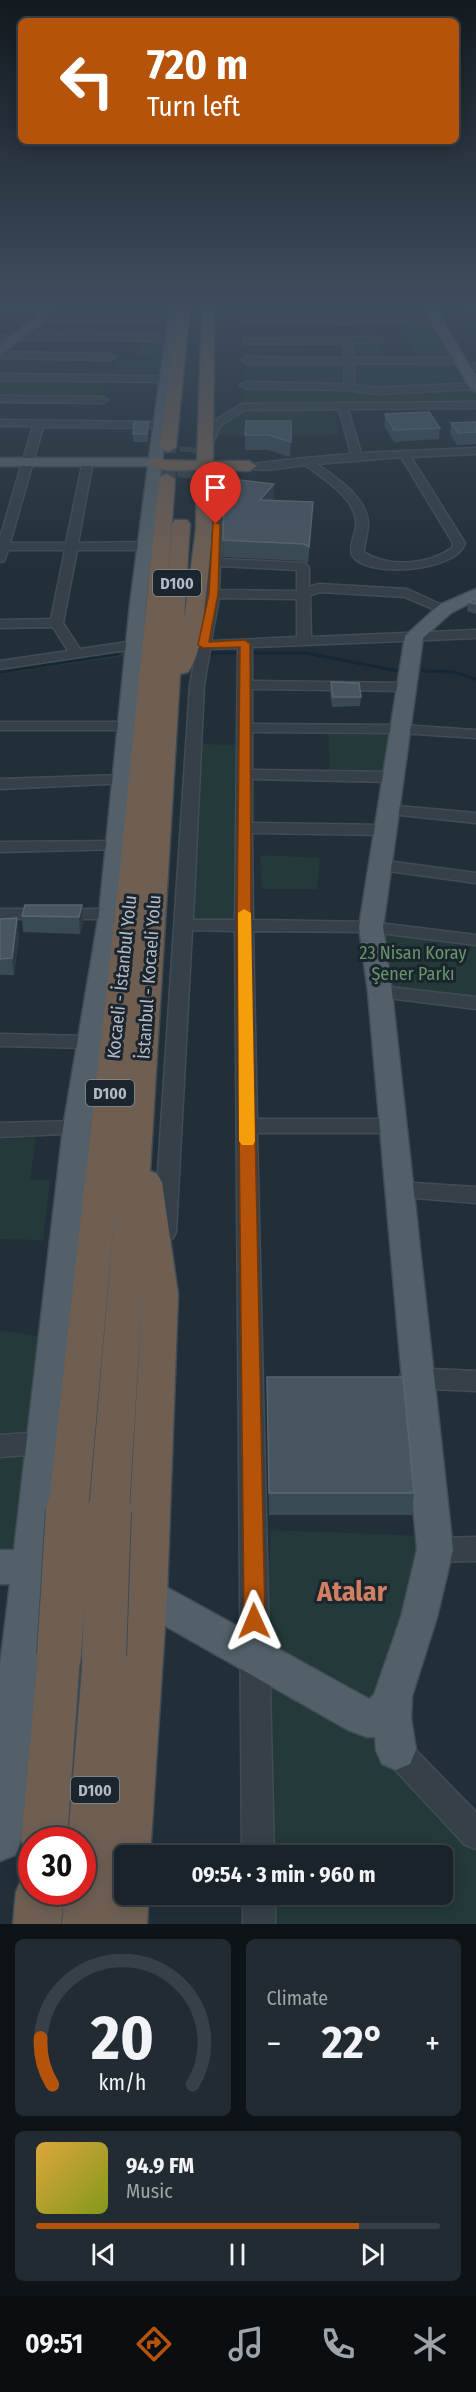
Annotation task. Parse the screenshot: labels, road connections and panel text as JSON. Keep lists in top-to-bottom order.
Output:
{
  "streets": {
    "highway": ["D100", "Kocaeli - İstanbul Yolu", "İstanbul - Kocaeli Yolu"]
  },
  "crossings": [
    ["Kocaeli - İstanbul Yolu", "İstanbul - Kocaeli Yolu"]
  ],
  "districts": ["Atalar"],
  "parks": ["23 Nisan Koray Şener Parkı"],
  "page": {
    "turn": ["720 m", "Turn left"],
    "limit": "30",
    "trip": "09:54 · 3 min · 960 m",
    "tile": "Climate",
    "heat": ["−", "22°", "+"],
    "song": ["94.9 FM", "Music"],
    "tabs": "09:51",
    "gauge": ["20", "km/h"]
  }
}
